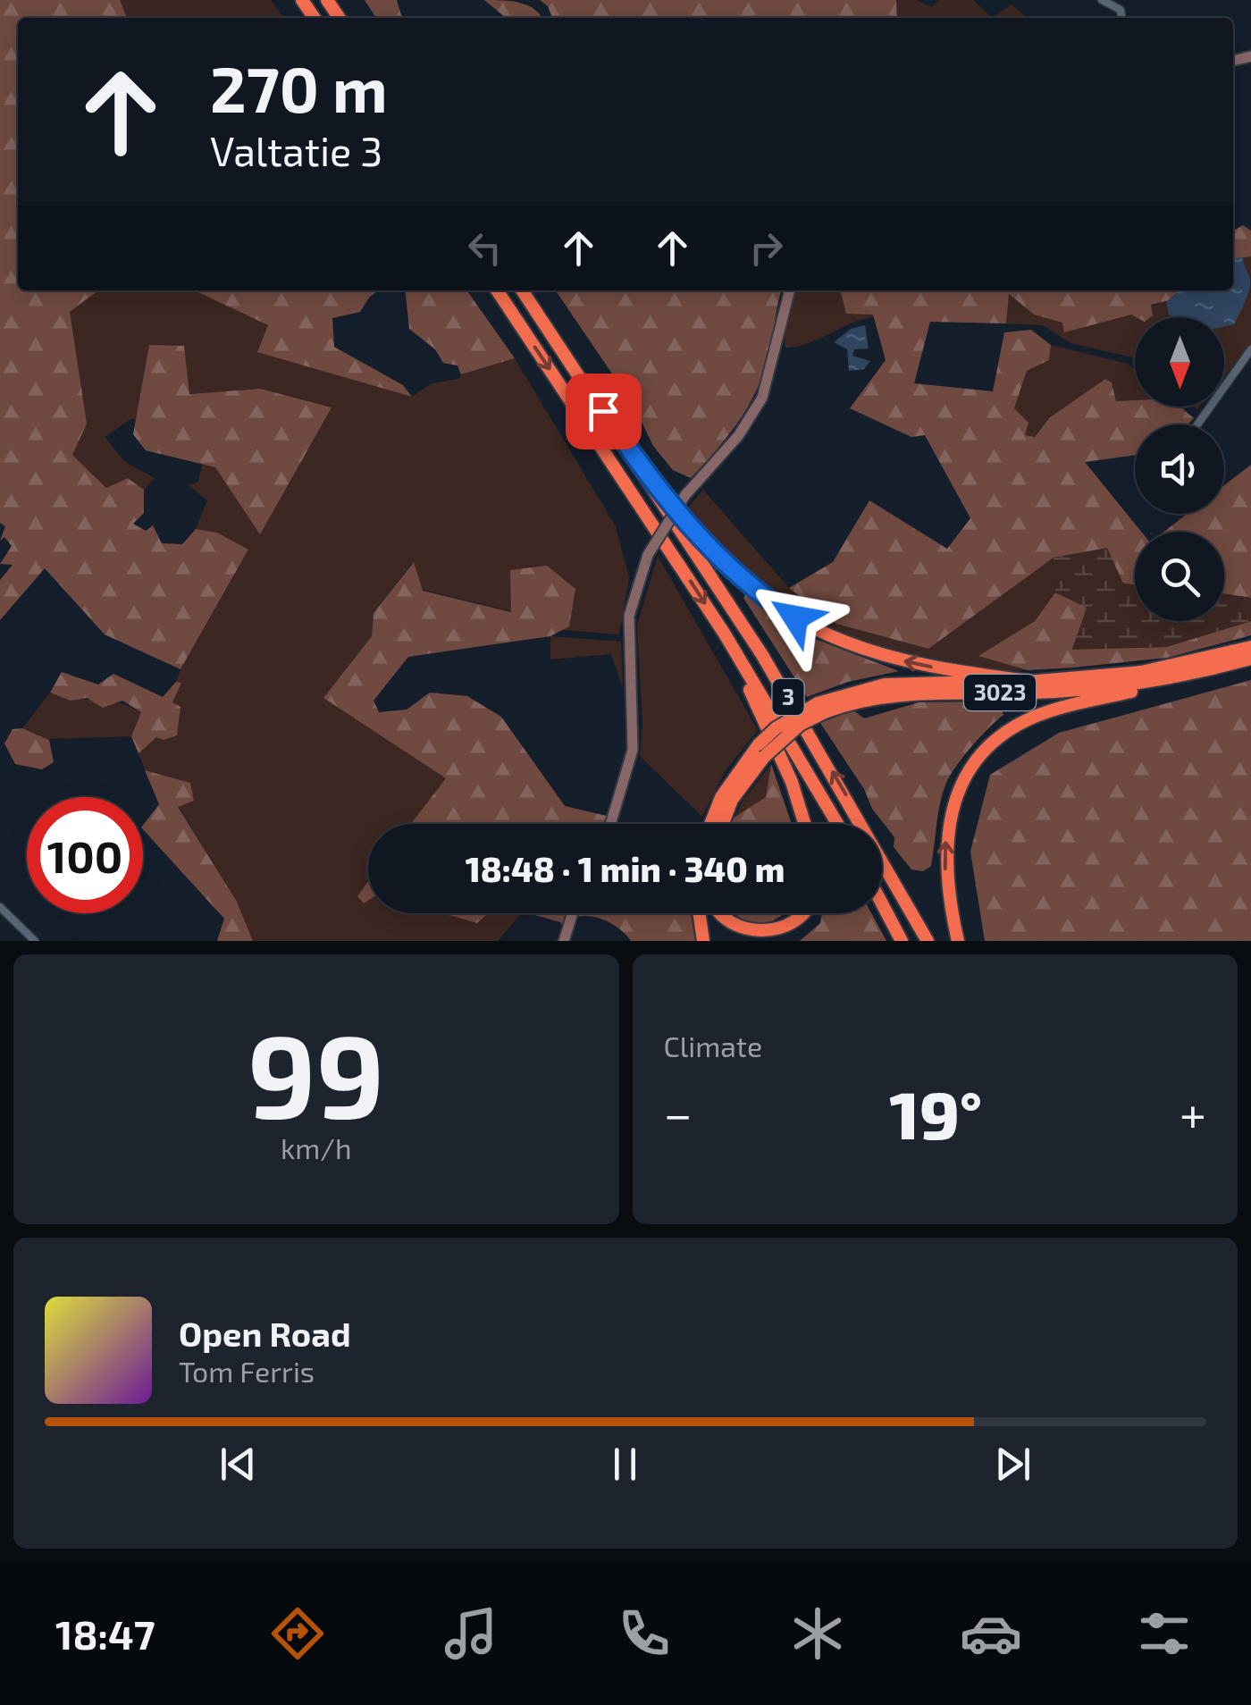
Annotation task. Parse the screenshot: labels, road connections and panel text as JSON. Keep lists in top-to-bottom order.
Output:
{
  "streets": {
    "highway": ["3023", "3"]
  },
  "north": "bottom",
  "page": {
    "turn": ["270 m", "Valtatie 3"],
    "limit": "100",
    "trip": "18:48 · 1 min · 340 m",
    "tile": [
      ["99", "km/h"],
      "Climate"
    ],
    "heat": ["−", "19°", "+"],
    "song": ["Open Road", "Tom Ferris"],
    "tabs": "18:47"
  }
}
